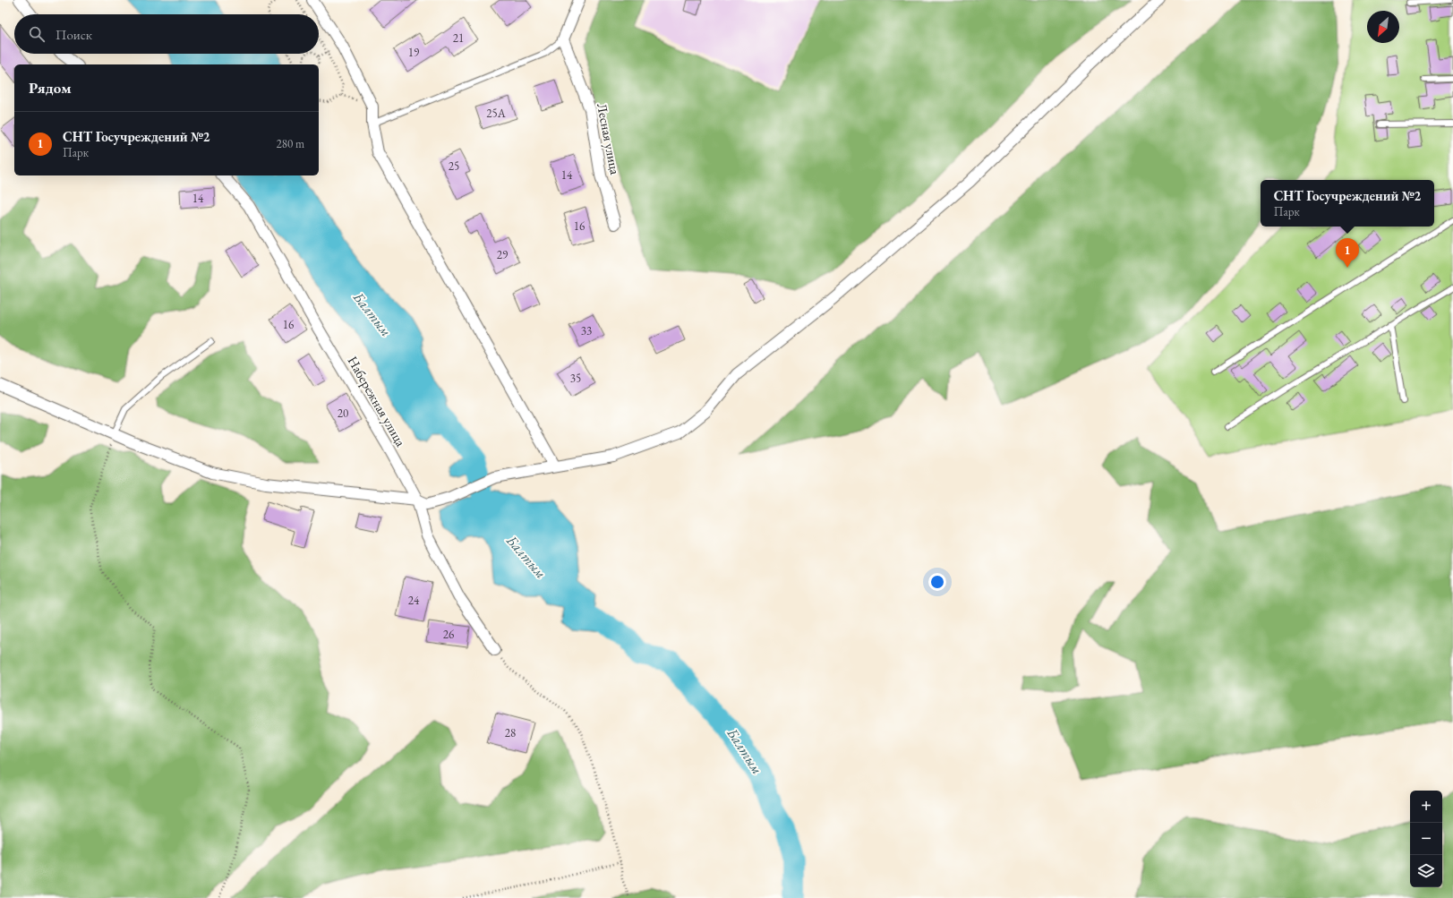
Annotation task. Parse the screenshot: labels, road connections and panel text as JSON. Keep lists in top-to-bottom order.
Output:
{
  "streets": {
    "street": ["Лесная улица", "Набережная улица"]
  },
  "water": ["Балтым"],
  "house_numbers": [
    "21",
    "19",
    "25А",
    "25",
    "14",
    "14",
    "16",
    "29",
    "16",
    "33",
    "35",
    "20",
    "24",
    "26",
    "28"
  ],
  "north": "bottom left",
  "page": {
    "search": "Поиск",
    "heading": "Рядом",
    "list": [
      {
        "mark": "1",
        "name": "СНТ Госучреждений №2",
        "note": "Парк",
        "value": "280 m"
      }
    ],
    "popup": ["СНТ Госучреждений №2", "Парк"],
    "pins": "1",
    "map_buttons": ["+", "−"]
  }
}
